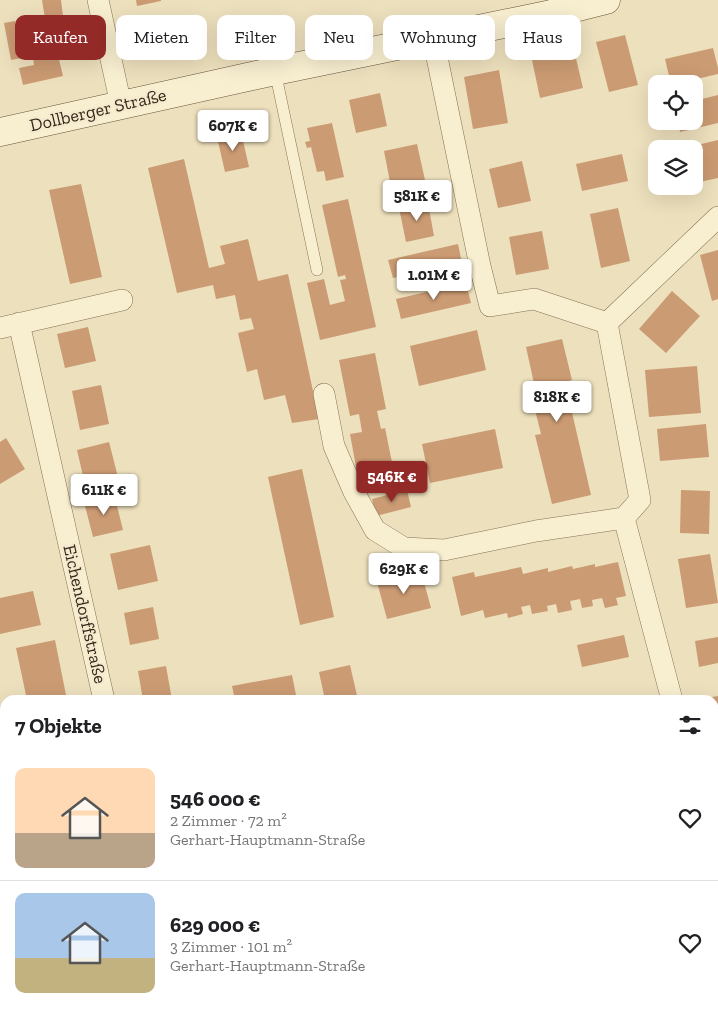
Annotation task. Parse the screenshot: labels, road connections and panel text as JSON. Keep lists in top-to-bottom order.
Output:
{
  "streets": {
    "main road": ["Dollberger Straße"],
    "street": ["Eichendorffstraße"]
  },
  "page": {
    "chip": [
      "Kaufen",
      "Mieten",
      "Filter",
      "Neu",
      "Wohnung",
      "Haus"
    ],
    "price": [
      "607K €",
      "581K €",
      "1.01M €",
      "818K €",
      "546K €",
      "611K €",
      "629K €"
    ],
    "heading": "7 Objekte",
    "list": [
      {
        "name": "546 000 €",
        "note": "2 Zimmer · 72 m² · Gerhart-Hauptmann-Straße"
      },
      {
        "name": "629 000 €",
        "note": "3 Zimmer · 101 m² · Gerhart-Hauptmann-Straße"
      }
    ]
  }
}
